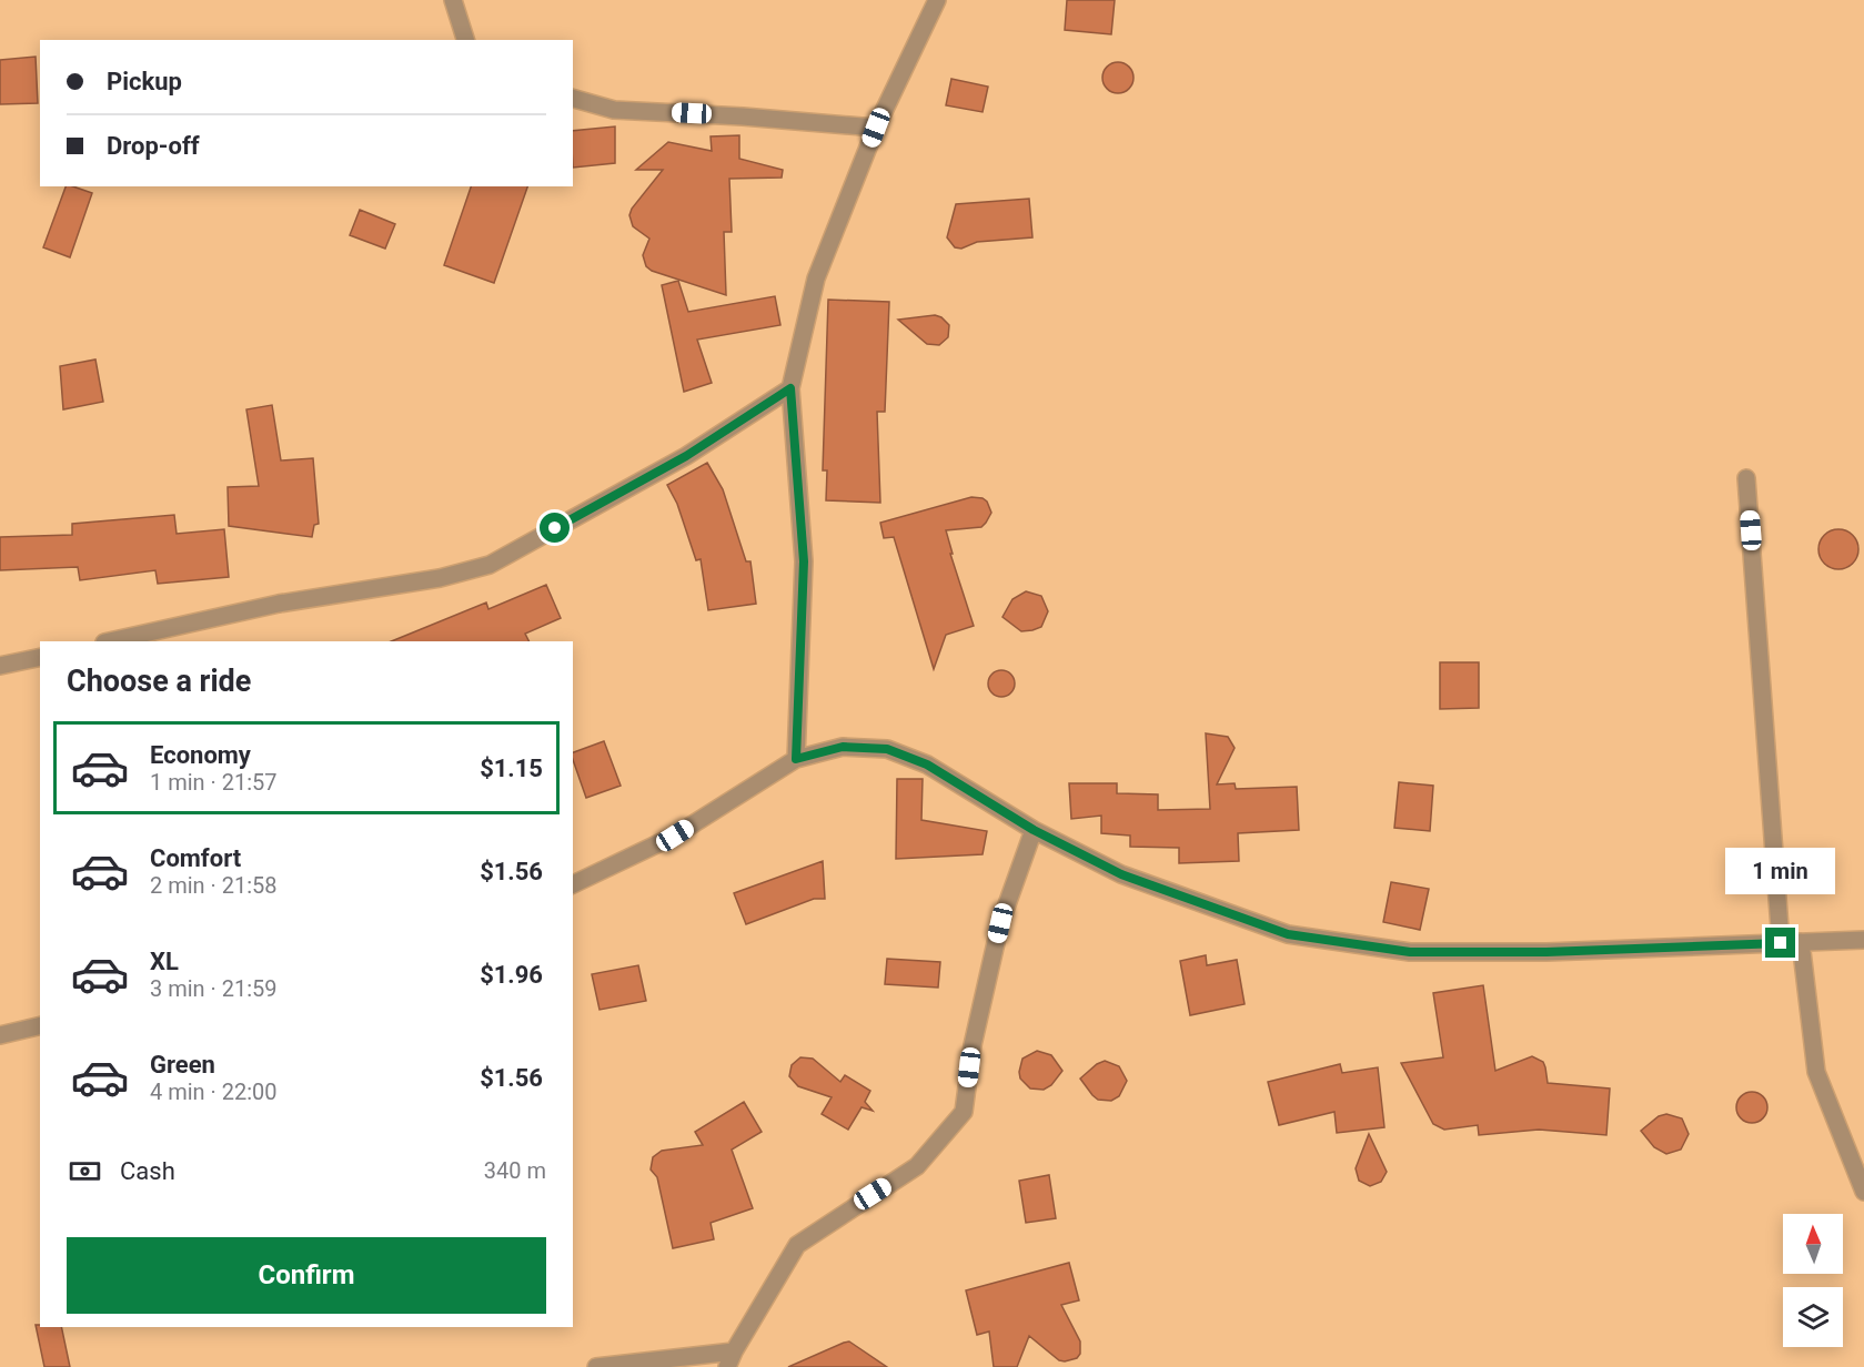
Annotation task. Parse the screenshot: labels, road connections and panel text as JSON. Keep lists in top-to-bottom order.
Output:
{
  "north": "top",
  "page": {
    "banner": ["Pickup", "Drop-off"],
    "heading": "Choose a ride",
    "list": [
      {
        "name": "Economy",
        "note": "1 min · 21:57",
        "value": "$1.15"
      },
      {
        "name": "Comfort",
        "note": "2 min · 21:58",
        "value": "$1.56"
      },
      {
        "name": "XL",
        "note": "3 min · 21:59",
        "value": "$1.96"
      },
      {
        "name": "Green",
        "note": "4 min · 22:00",
        "value": "$1.56"
      }
    ],
    "bubble": "1 min",
    "pay": ["Cash", "340 m"],
    "buttons": "Confirm"
  }
}
